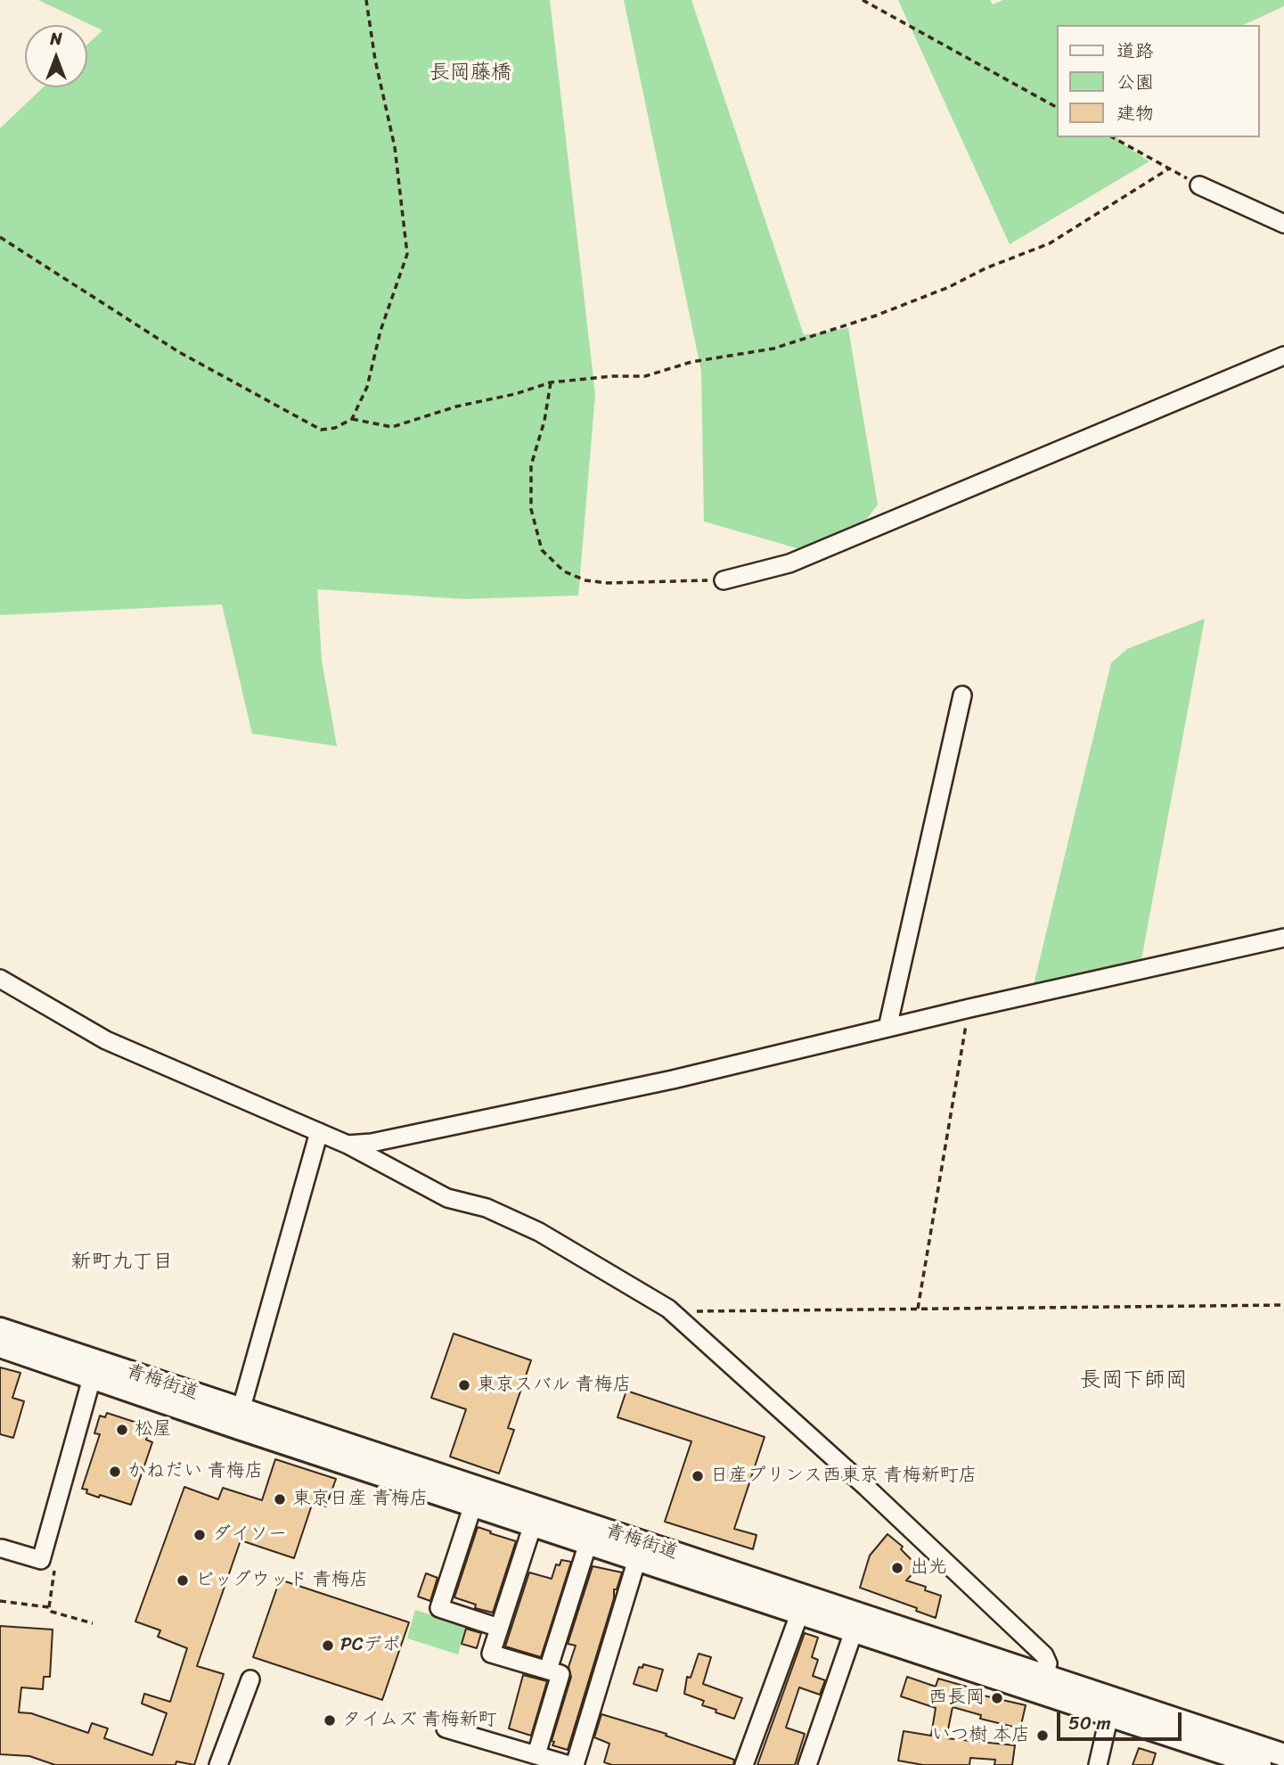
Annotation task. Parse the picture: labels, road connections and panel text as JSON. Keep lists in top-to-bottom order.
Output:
{
  "streets": {
    "main road": ["青梅街道"]
  },
  "districts": ["長岡藤橋", "新町九丁目", "長岡下師岡"],
  "places": [
    "東京スバル 青梅店",
    "松屋",
    "かねだい 青梅店",
    "日産プリンス西東京 青梅新町店",
    "東京日産 青梅店",
    "ダイソー",
    "出光",
    "ビッグウッド 青梅店",
    "PCデポ",
    "西長岡",
    "タイムズ 青梅新町",
    "いつ樹 本店"
  ],
  "legend": ["道路", "公園", "建物"],
  "scale_bar": "50 m",
  "north": "top"
}
